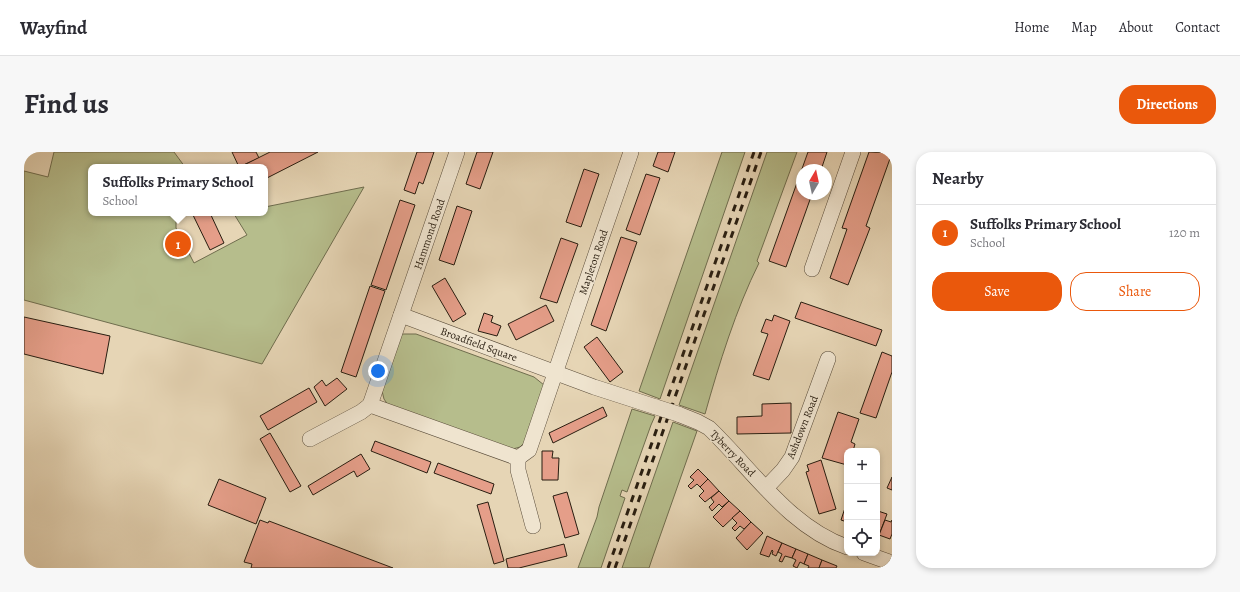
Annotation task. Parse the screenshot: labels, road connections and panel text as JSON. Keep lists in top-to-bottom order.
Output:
{
  "streets": {
    "street": [
      "Hammond Road",
      "Mapleton Road",
      "Broadfield Square",
      "Ashdown Road",
      "Tyberry Road"
    ]
  },
  "crossings": [
    ["Hammond Road", "Broadfield Square"],
    ["Mapleton Road", "Broadfield Square"],
    ["Mapleton Road", "Tyberry Road"],
    ["Broadfield Square", "Tyberry Road"],
    ["Ashdown Road", "Tyberry Road"]
  ],
  "north": "top",
  "page": {
    "header": "Wayfind",
    "nav": [
      "Home",
      "Map",
      "About",
      "Contact"
    ],
    "title": "Find us",
    "buttons": [
      "Directions",
      ["Save", "Share"]
    ],
    "heading": "Nearby",
    "popup": ["Suffolks Primary School", "School"],
    "list": [
      {
        "mark": "1",
        "name": "Suffolks Primary School",
        "note": "School",
        "value": "120 m"
      }
    ],
    "pins": "1",
    "map_buttons": ["+", "−"]
  }
}
